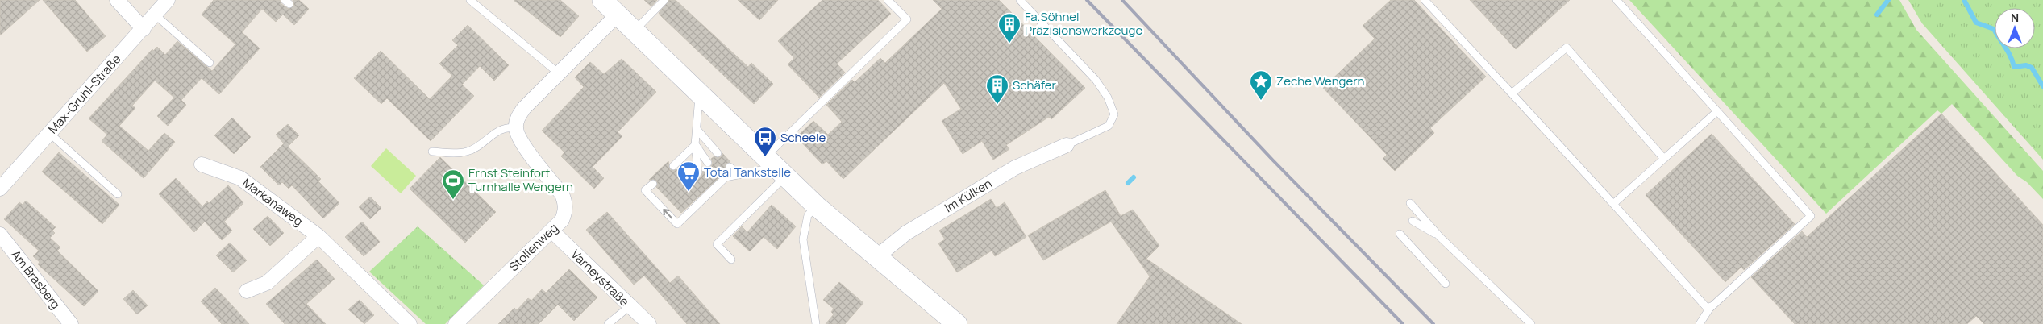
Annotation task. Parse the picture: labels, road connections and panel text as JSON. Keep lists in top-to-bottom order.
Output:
{
  "streets": {
    "street": [
      "Max-Gruhl-Straße",
      "Im Külken",
      "Markanaweg",
      "Stollenweg",
      "Varneystraße",
      "Am Brasberg"
    ]
  },
  "crossings": [
    ["Stollenweg", "Varneystraße"]
  ],
  "places": {
    "building": ["Fa.Söhnel Präzisionswerkzeuge", "Schäfer"],
    "place": ["Zeche Wengern"],
    "bus stop": ["Scheele"],
    "supermarket": ["Total Tankstelle"],
    "sports": ["Ernst Steinfort Turnhalle Wengern"]
  },
  "north": "top"
}
